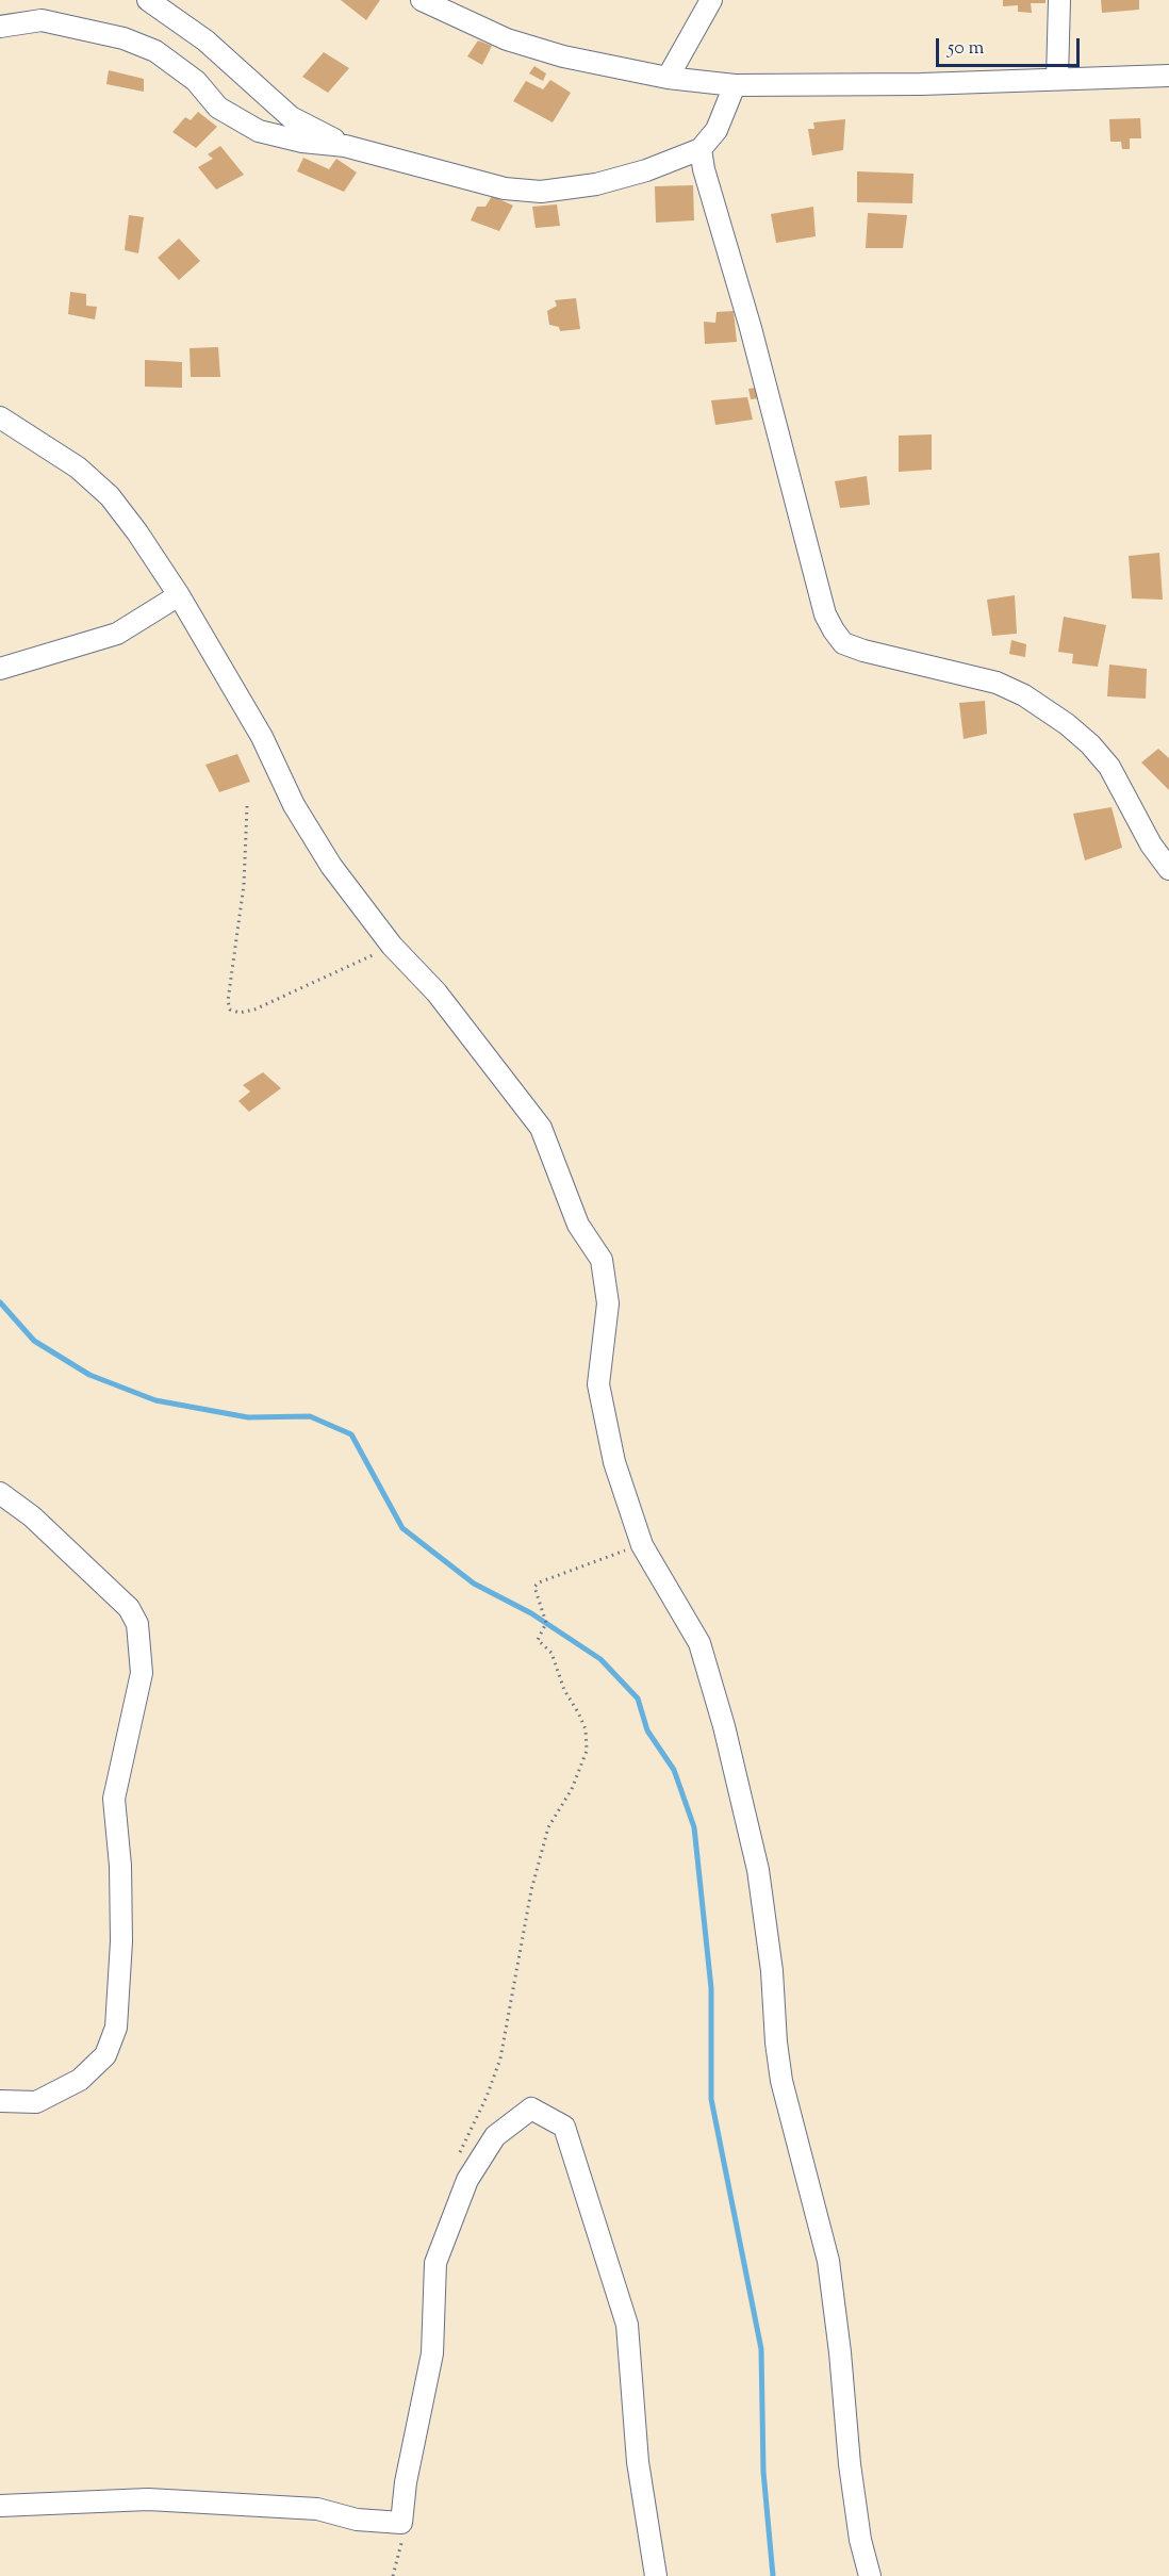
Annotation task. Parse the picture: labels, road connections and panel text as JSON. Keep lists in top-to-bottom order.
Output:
{
  "scale_bar": "50 m"
}
